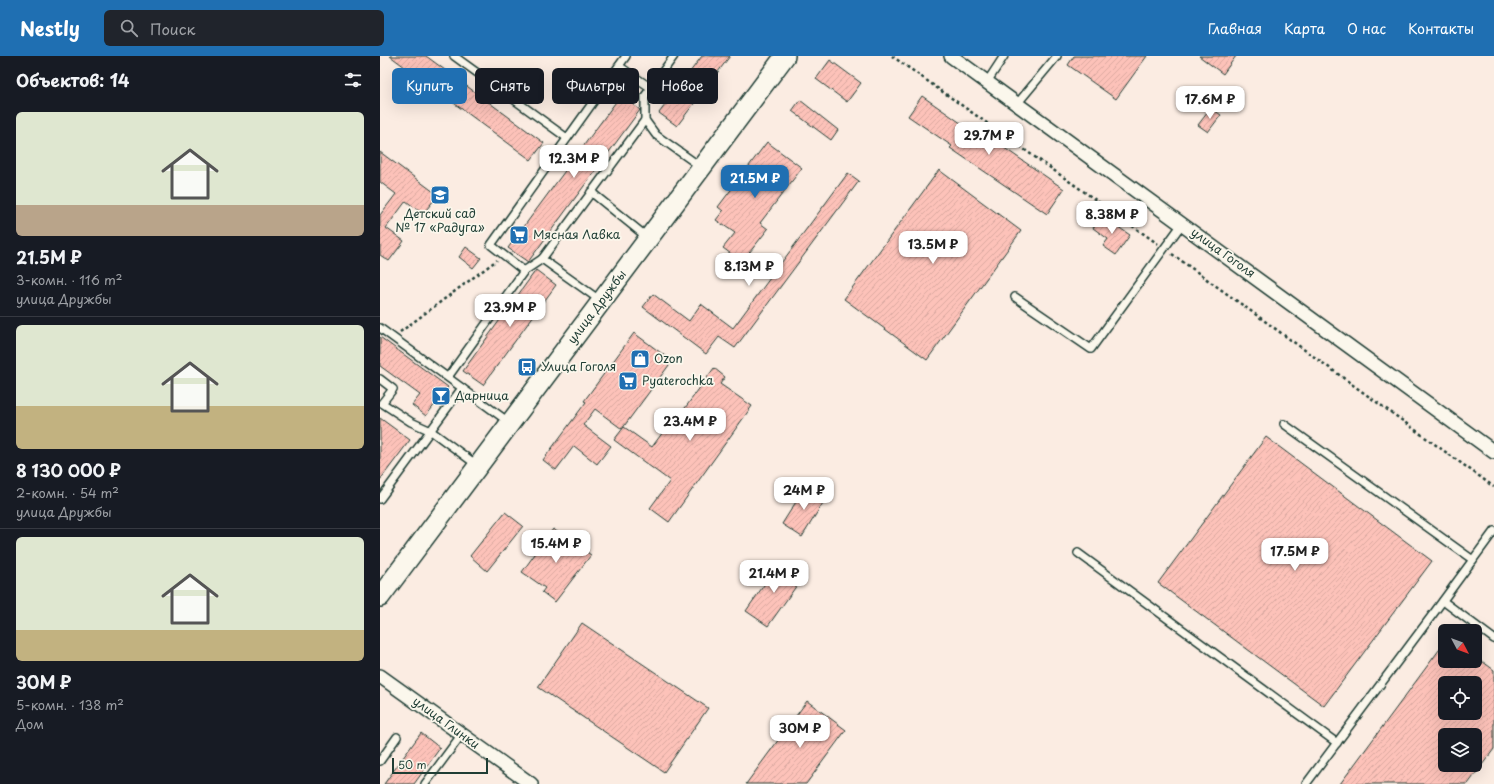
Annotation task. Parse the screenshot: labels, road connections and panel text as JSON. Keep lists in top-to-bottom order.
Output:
{
  "streets": {
    "street": ["улица Гоголя", "улица Дружбы", "улица Глинки"]
  },
  "places": {
    "school or university": ["Детский сад № 17 «Радуга»"],
    "supermarket": ["Мясная Лавка", "Pyaterochka"],
    "shop": ["Ozon"],
    "bus stop": ["Улица Гоголя"],
    "bar": ["Дарница"]
  },
  "scale_bar": "50 m",
  "north": "bottom right",
  "page": {
    "header": "Nestly",
    "search": "Поиск",
    "nav": [
      "Главная",
      "Карта",
      "О нас",
      "Контакты"
    ],
    "heading": "Объектов: 14",
    "chip": [
      "Купить",
      "Снять",
      "Фильтры",
      "Новое"
    ],
    "price": [
      "17.6M ₽",
      "29.7M ₽",
      "12.3M ₽",
      "21.5M ₽",
      "8.38M ₽",
      "13.5M ₽",
      "8.13M ₽",
      "23.9M ₽",
      "23.4M ₽",
      "24M ₽",
      "15.4M ₽",
      "17.5M ₽",
      "21.4M ₽",
      "30M ₽"
    ],
    "list": [
      {
        "name": "21.5M ₽",
        "note": "3-комн. · 116 m² · улица Дружбы"
      },
      {
        "name": "8 130 000 ₽",
        "note": "2-комн. · 54 m² · улица Дружбы"
      },
      {
        "name": "30M ₽",
        "note": "5-комн. · 138 m² · Дом"
      }
    ],
    "scale": "50 m"
  }
}
